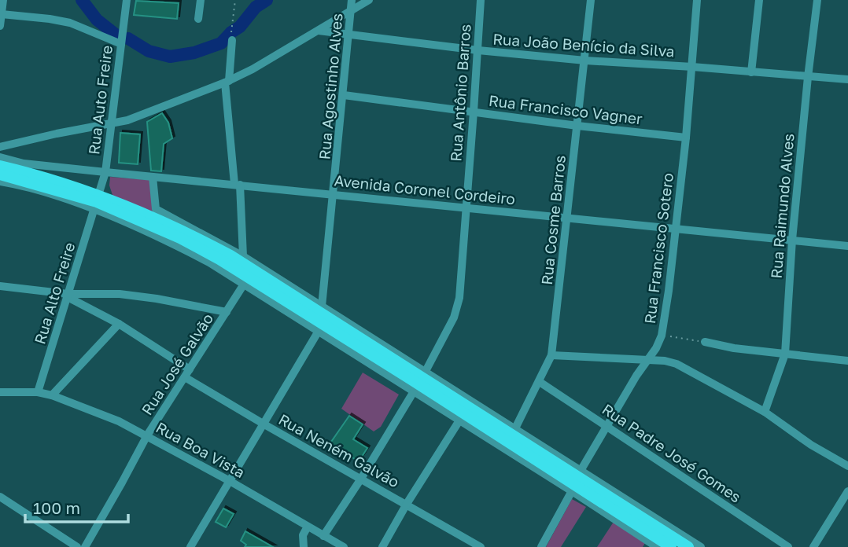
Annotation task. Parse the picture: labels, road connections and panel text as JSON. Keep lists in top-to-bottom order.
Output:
{
  "streets": {
    "street": [
      "Rua João Benício da Silva",
      "Rua Agostinho Alves",
      "Rua Antônio Barros",
      "Rua Auto Freire",
      "Rua Francisco Vagner",
      "Avenida Coronel Cordeiro",
      "Rua Raimundo Alves",
      "Rua Cosme Barros",
      "Rua Francisco Sotero",
      "Rua Alto Freire",
      "Rua José Galvão",
      "Rua Boa Vista",
      "Rua Neném Galvão",
      "Rua Padre José Gomes"
    ]
  },
  "crossings": [
    ["Rua João Benício da Silva", "Rua Agostinho Alves"],
    ["Rua João Benício da Silva", "Rua Antônio Barros"],
    ["Rua João Benício da Silva", "Rua Raimundo Alves"],
    ["Rua João Benício da Silva", "Rua Cosme Barros"],
    ["Rua João Benício da Silva", "Rua Francisco Sotero"],
    ["Rua Agostinho Alves", "Rua Francisco Vagner"],
    ["Rua Agostinho Alves", "Avenida Coronel Cordeiro"],
    ["Rua Antônio Barros", "Rua Francisco Vagner"],
    ["Rua Antônio Barros", "Avenida Coronel Cordeiro"],
    ["Rua Auto Freire", "Avenida Coronel Cordeiro"],
    ["Rua Auto Freire", "Rua Alto Freire"],
    ["Rua Francisco Vagner", "Rua Cosme Barros"],
    ["Rua Francisco Vagner", "Rua Francisco Sotero"],
    ["Avenida Coronel Cordeiro", "Rua Raimundo Alves"],
    ["Avenida Coronel Cordeiro", "Rua Cosme Barros"],
    ["Avenida Coronel Cordeiro", "Rua Francisco Sotero"],
    ["Rua Cosme Barros", "Rua Padre José Gomes"],
    ["Rua Francisco Sotero", "Rua Padre José Gomes"],
    ["Rua Alto Freire", "Rua Boa Vista"],
    ["Rua Alto Freire", "Rua Neném Galvão"],
    ["Rua José Galvão", "Rua Boa Vista"],
    ["Rua José Galvão", "Rua Neném Galvão"]
  ],
  "scale_bar": "100 m"
}
